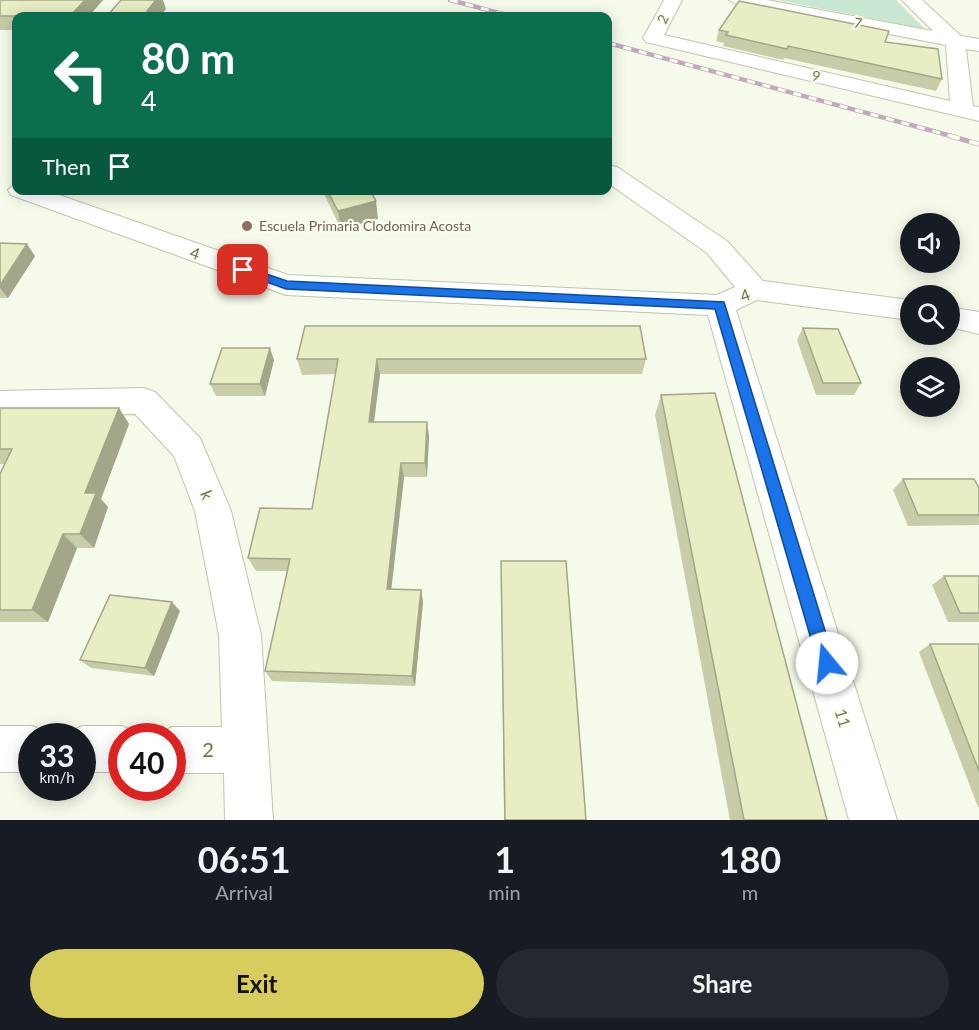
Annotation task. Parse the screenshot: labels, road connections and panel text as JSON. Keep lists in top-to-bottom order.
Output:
{
  "streets": {
    "street": [
      "2",
      "7",
      "9",
      "4",
      "k",
      "11"
    ]
  },
  "crossings": [
    ["2", "9"],
    ["2", "k"],
    ["4", "11"]
  ],
  "places": ["Escuela Primaria Clodomira Acosta"],
  "page": {
    "turn": ["80 m", "4"],
    "then": "Then",
    "speed": "33 km/h",
    "limit": "40",
    "eta": [
      "06:51",
      "Arrival",
      "1",
      "min",
      "180",
      "m"
    ],
    "buttons": ["Exit", "Share"]
  }
}
